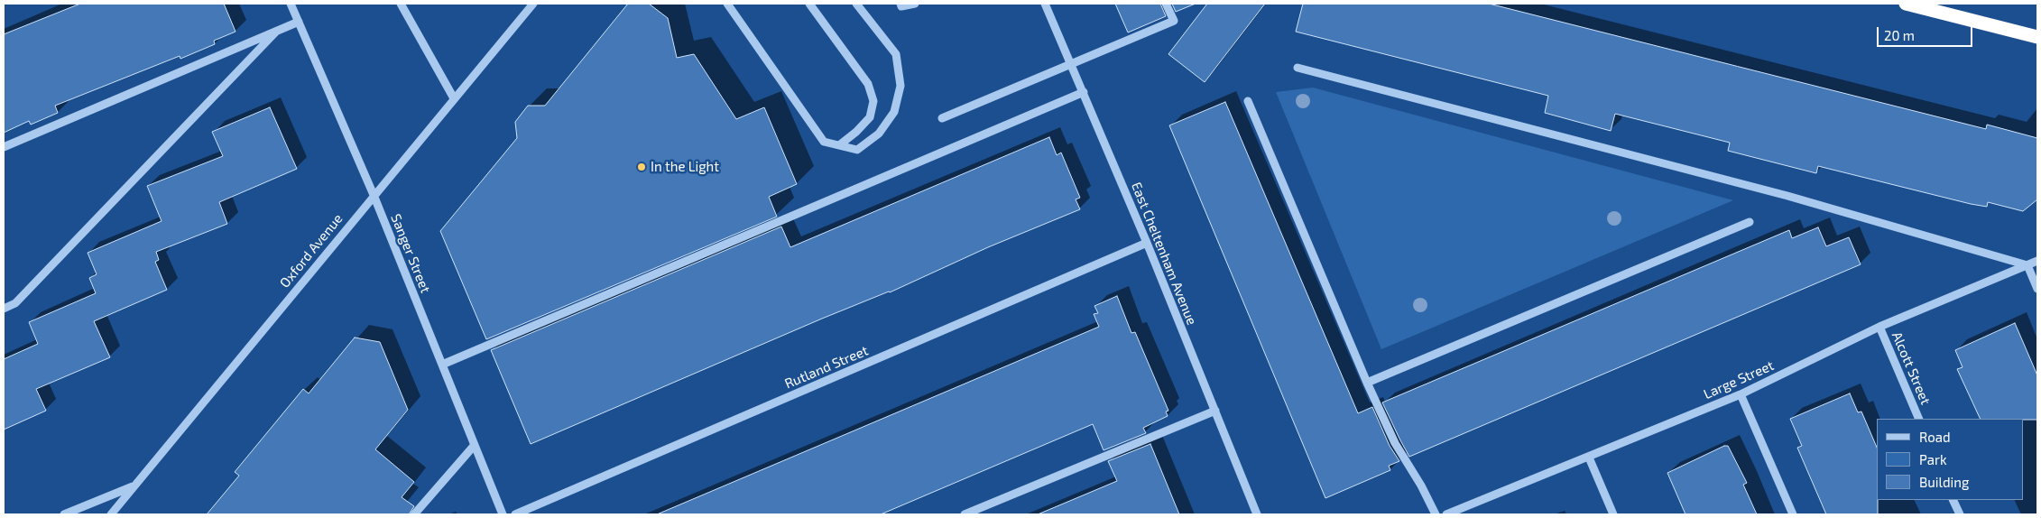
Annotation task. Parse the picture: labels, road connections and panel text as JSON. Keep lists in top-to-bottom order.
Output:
{
  "streets": {
    "street": [
      "Oxford Avenue",
      "Sanger Street",
      "East Cheltenham Avenue",
      "Rutland Street",
      "Alcott Street",
      "Large Street"
    ]
  },
  "crossings": [
    ["Oxford Avenue", "Sanger Street"],
    ["East Cheltenham Avenue", "Rutland Street"],
    ["Alcott Street", "Large Street"]
  ],
  "places": ["In the Light"],
  "legend": ["Road", "Park", "Building"],
  "scale_bar": "20 m"
}
